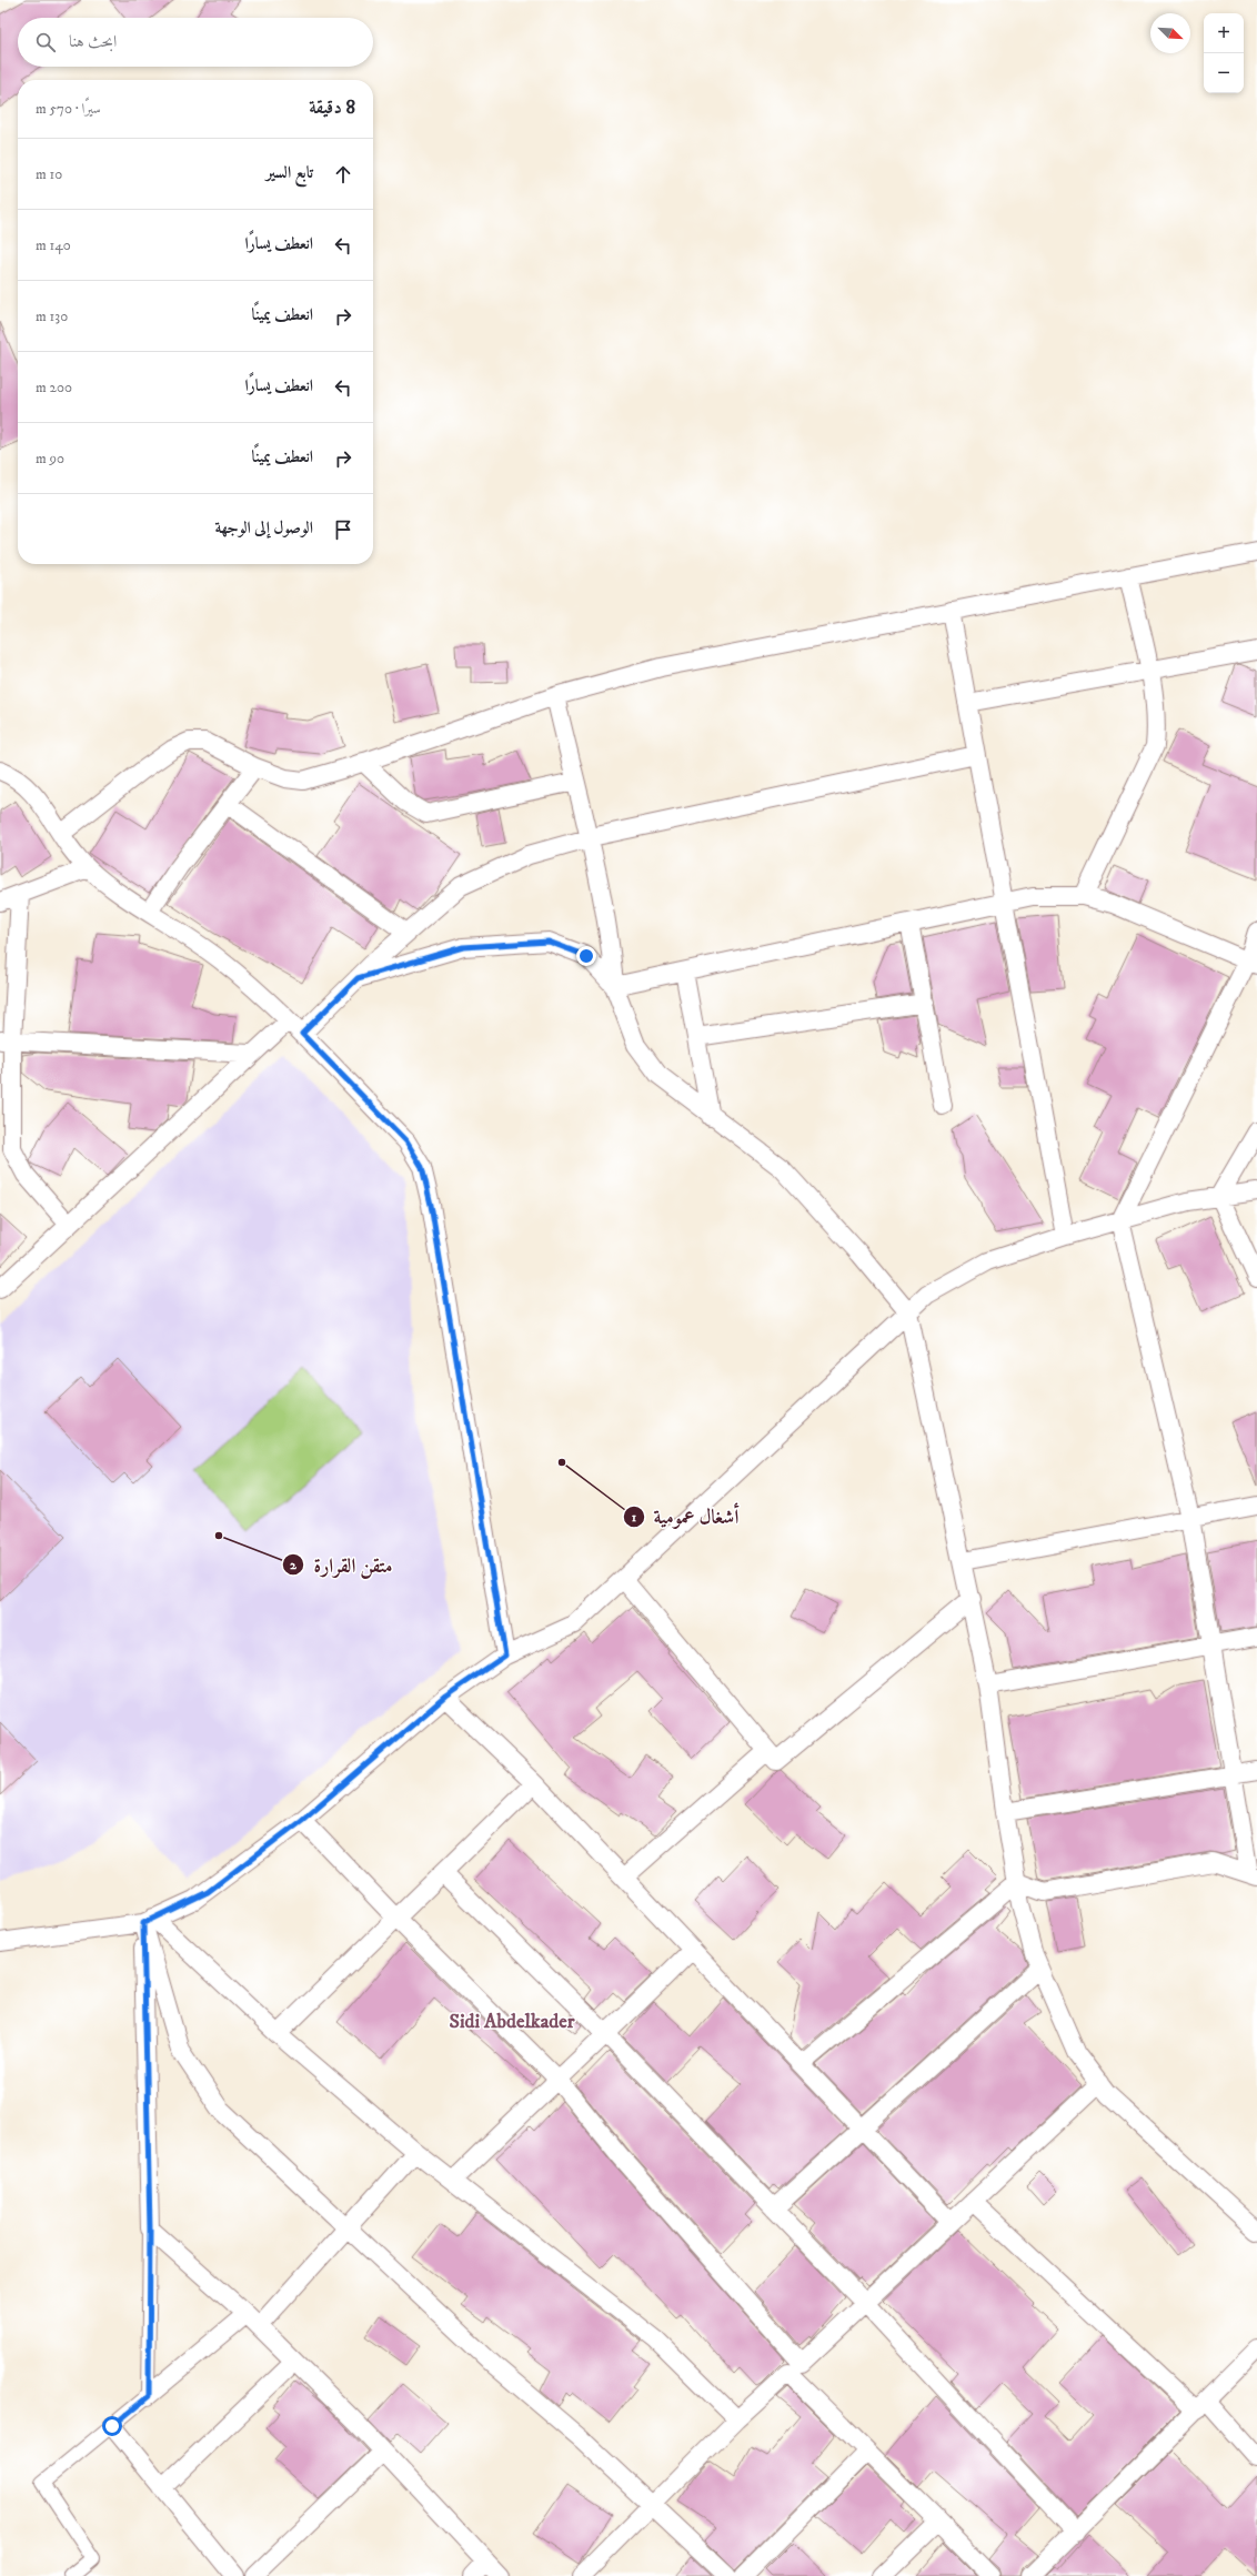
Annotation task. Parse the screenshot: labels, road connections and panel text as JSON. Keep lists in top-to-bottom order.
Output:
{
  "districts": ["Sidi Abdelkader"],
  "places": ["أشغال عمومية", "متقن القرارة"],
  "north": "bottom right",
  "page": {
    "map_buttons": ["+", "−"],
    "search": "ابحث هنا",
    "heading": ["8 دقيقة", "سيرًا · 570 m"],
    "list": [
      ["تابع السير", "10 m"],
      ["انعطف يسارًا", "140 m"],
      ["انعطف يمينًا", "130 m"],
      ["انعطف يسارًا", "200 m"],
      ["انعطف يمينًا", "90 m"],
      "الوصول إلى الوجهة"
    ]
  }
}
